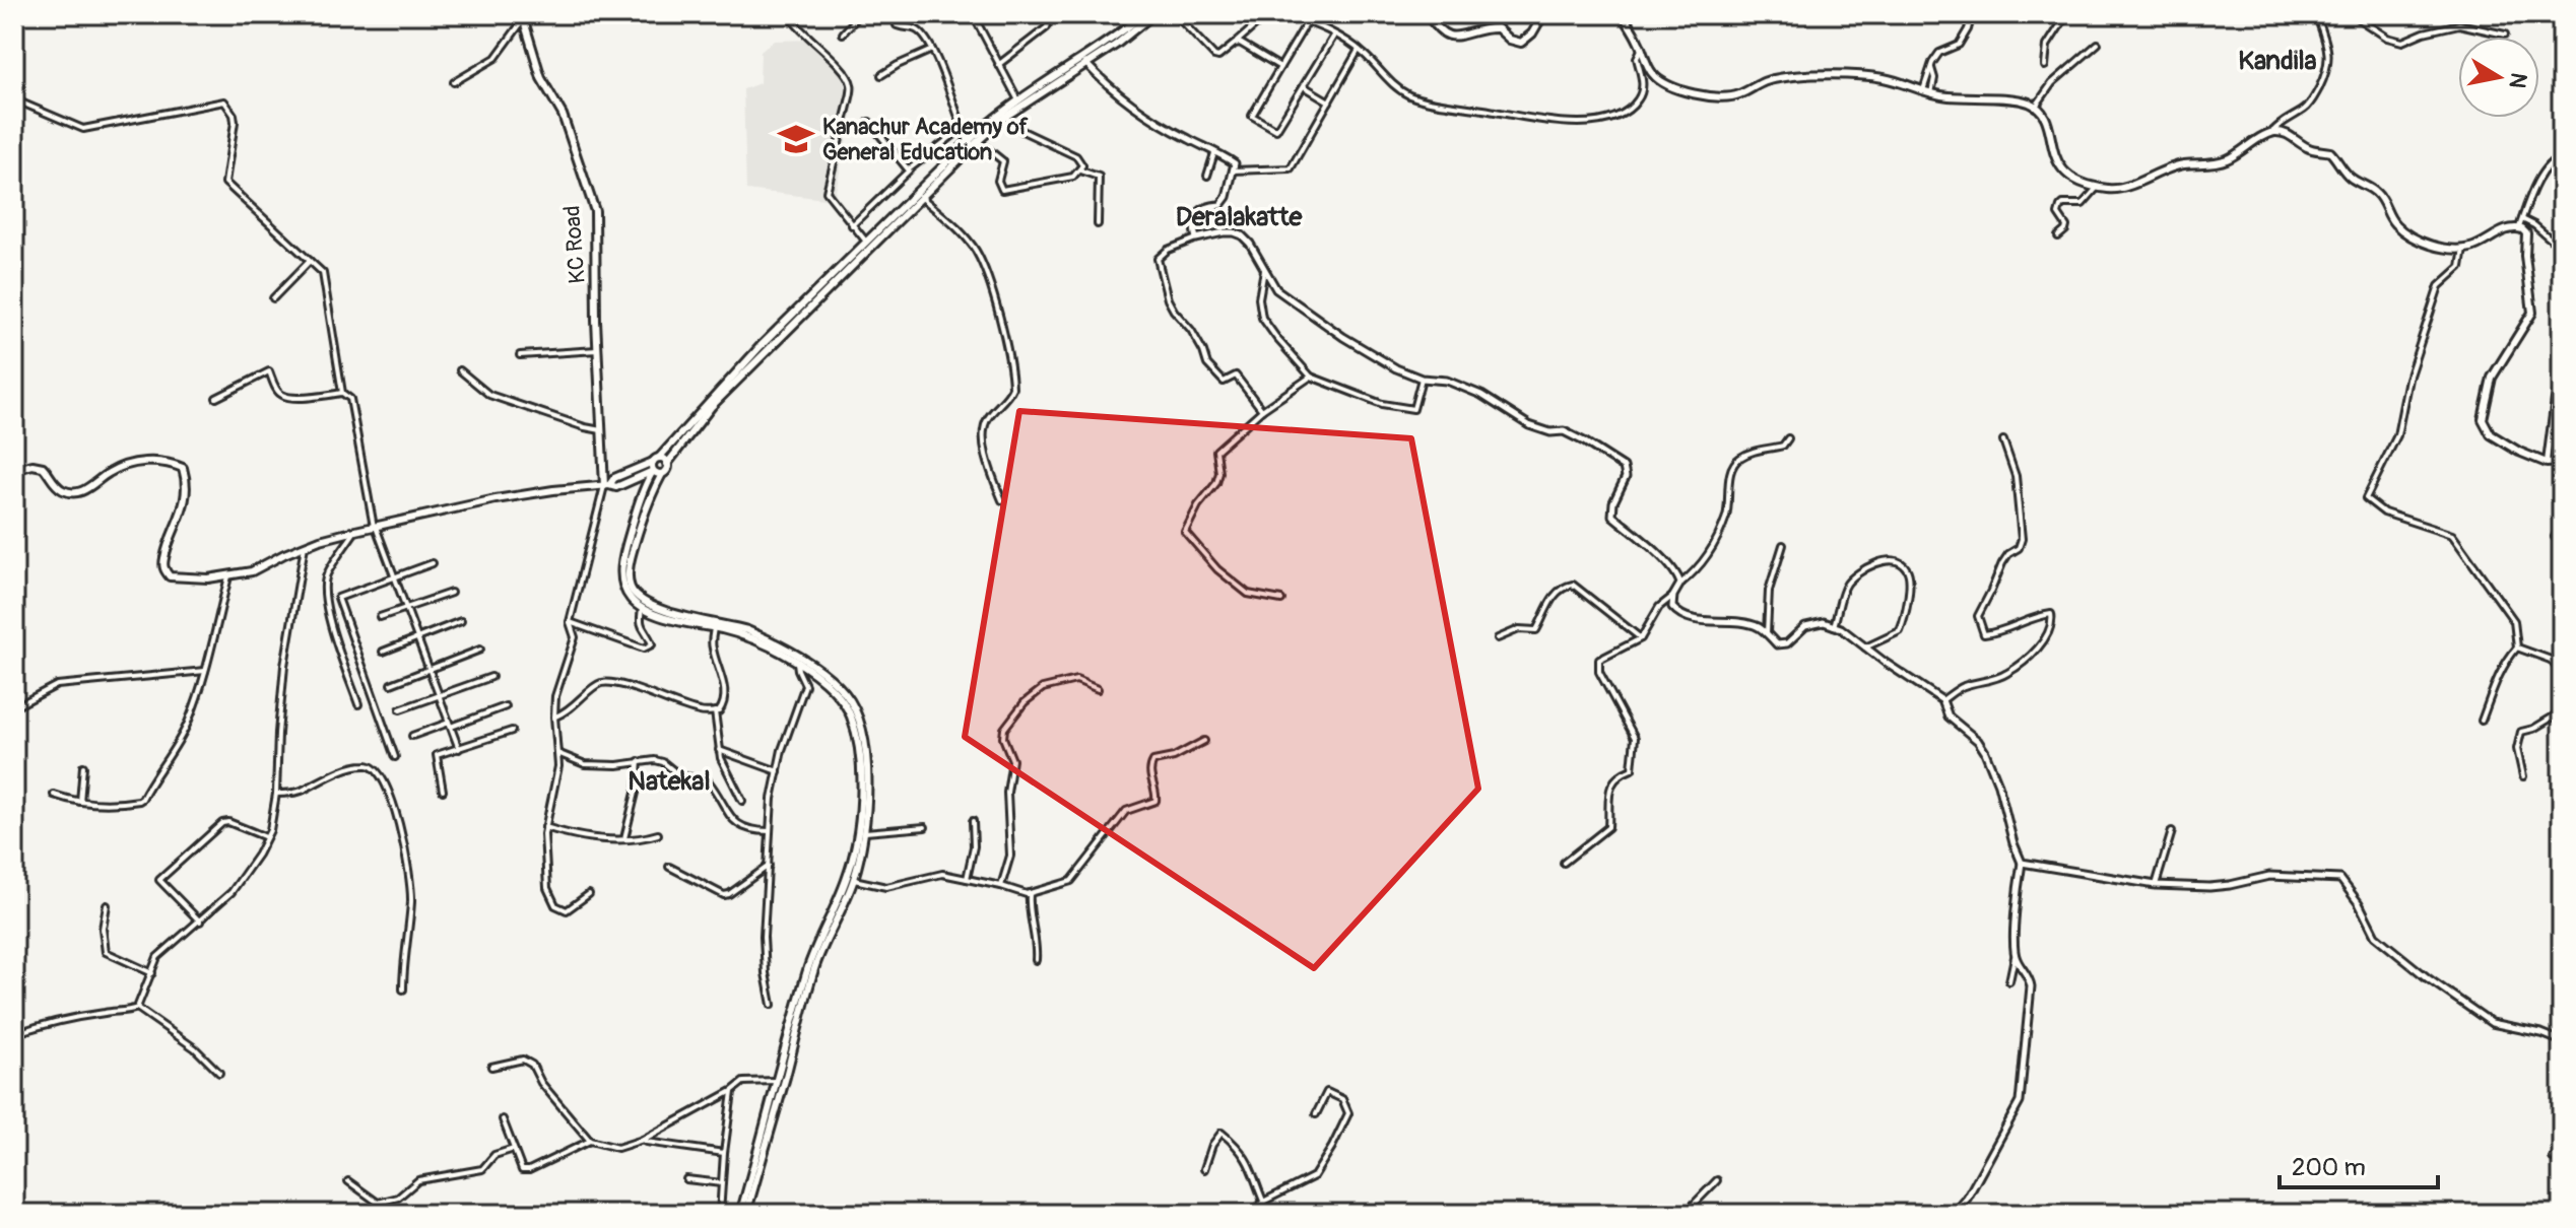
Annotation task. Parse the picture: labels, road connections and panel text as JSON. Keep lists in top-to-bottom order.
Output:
{
  "streets": {
    "main road": ["KC Road"]
  },
  "districts": ["Kandila", "Deralakatte", "Natekal"],
  "places": {
    "school or university": ["Kanachur Academy of General Education"]
  },
  "scale_bar": "200 m",
  "north": "right"
}
